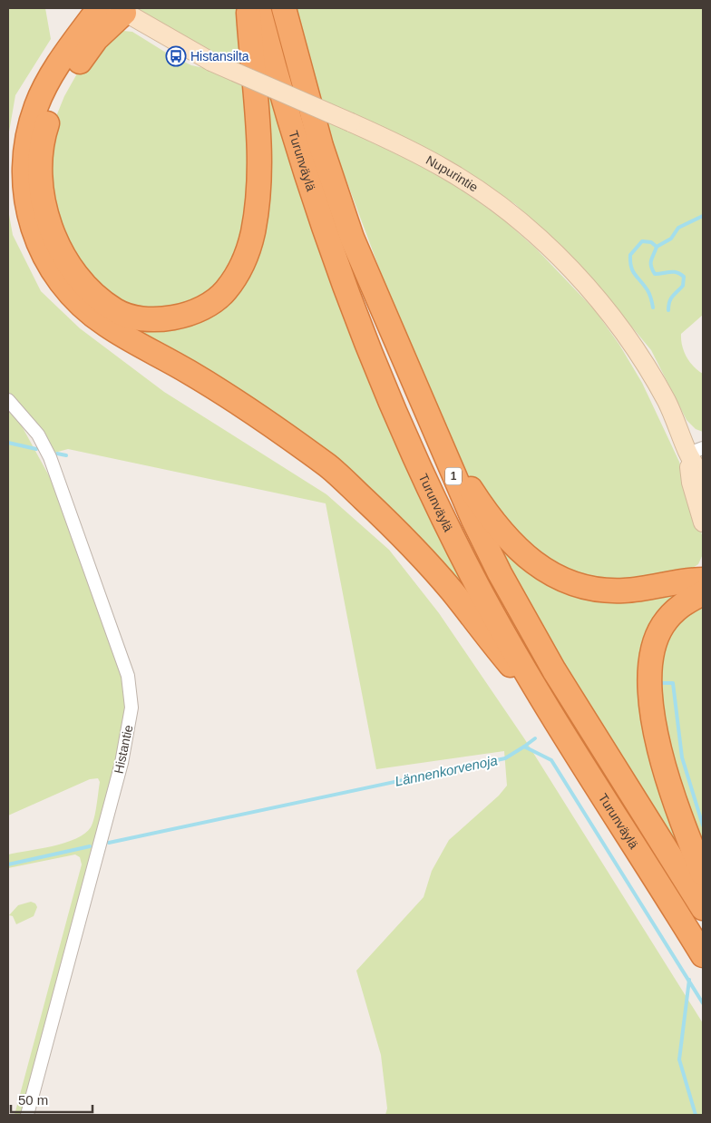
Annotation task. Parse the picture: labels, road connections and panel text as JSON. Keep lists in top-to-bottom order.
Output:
{
  "streets": {
    "highway": ["Turunväylä", "1"],
    "main road": ["Nupurintie"],
    "street": ["Histantie"]
  },
  "water": ["Lännenkorvenoja"],
  "places": {
    "bus stop": ["Histansilta"]
  },
  "scale_bar": "50 m"
}
